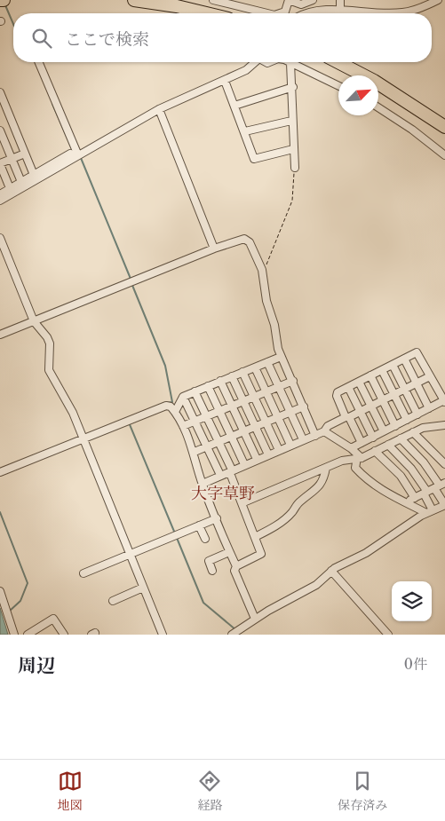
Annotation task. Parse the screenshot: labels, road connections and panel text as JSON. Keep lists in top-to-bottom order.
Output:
{
  "districts": ["大字草野"],
  "north": "top right",
  "page": {
    "search": "ここで検索",
    "heading": ["周辺", "0件"],
    "nav": ["地図", "経路", "保存済み"]
  }
}
